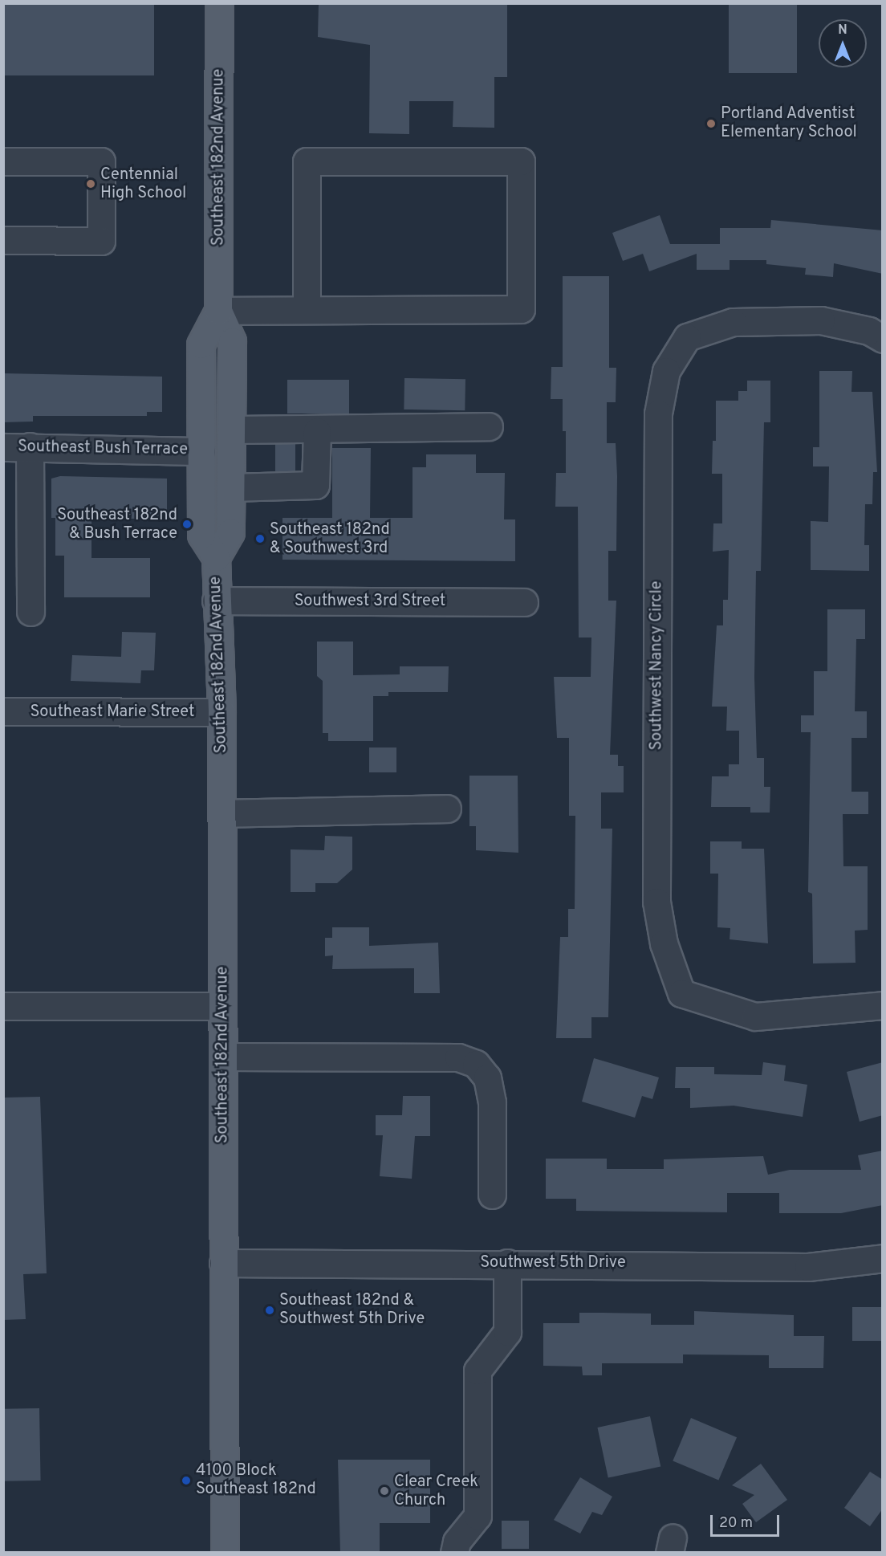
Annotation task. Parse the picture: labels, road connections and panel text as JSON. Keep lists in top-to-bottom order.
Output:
{
  "streets": {
    "main road": ["Southeast 182nd Avenue"],
    "street": [
      "Southeast Bush Terrace",
      "Southwest 3rd Street",
      "Southwest Nancy Circle",
      "Southeast Marie Street",
      "Southwest 5th Drive"
    ]
  },
  "crossings": [
    ["Southeast 182nd Avenue", "Southeast Bush Terrace"],
    ["Southeast 182nd Avenue", "Southwest 3rd Street"],
    ["Southeast 182nd Avenue", "Southeast Marie Street"],
    ["Southeast 182nd Avenue", "Southwest 5th Drive"]
  ],
  "places": [
    "Portland Adventist Elementary School",
    "Centennial High School",
    "Southeast 182nd & Bush Terrace",
    "Southeast 182nd & Southwest 3rd",
    "Southeast 182nd & Southwest 5th Drive",
    "4100 Block Southeast 182nd",
    "Clear Creek Church"
  ],
  "scale_bar": "20 m",
  "north": "top"
}
